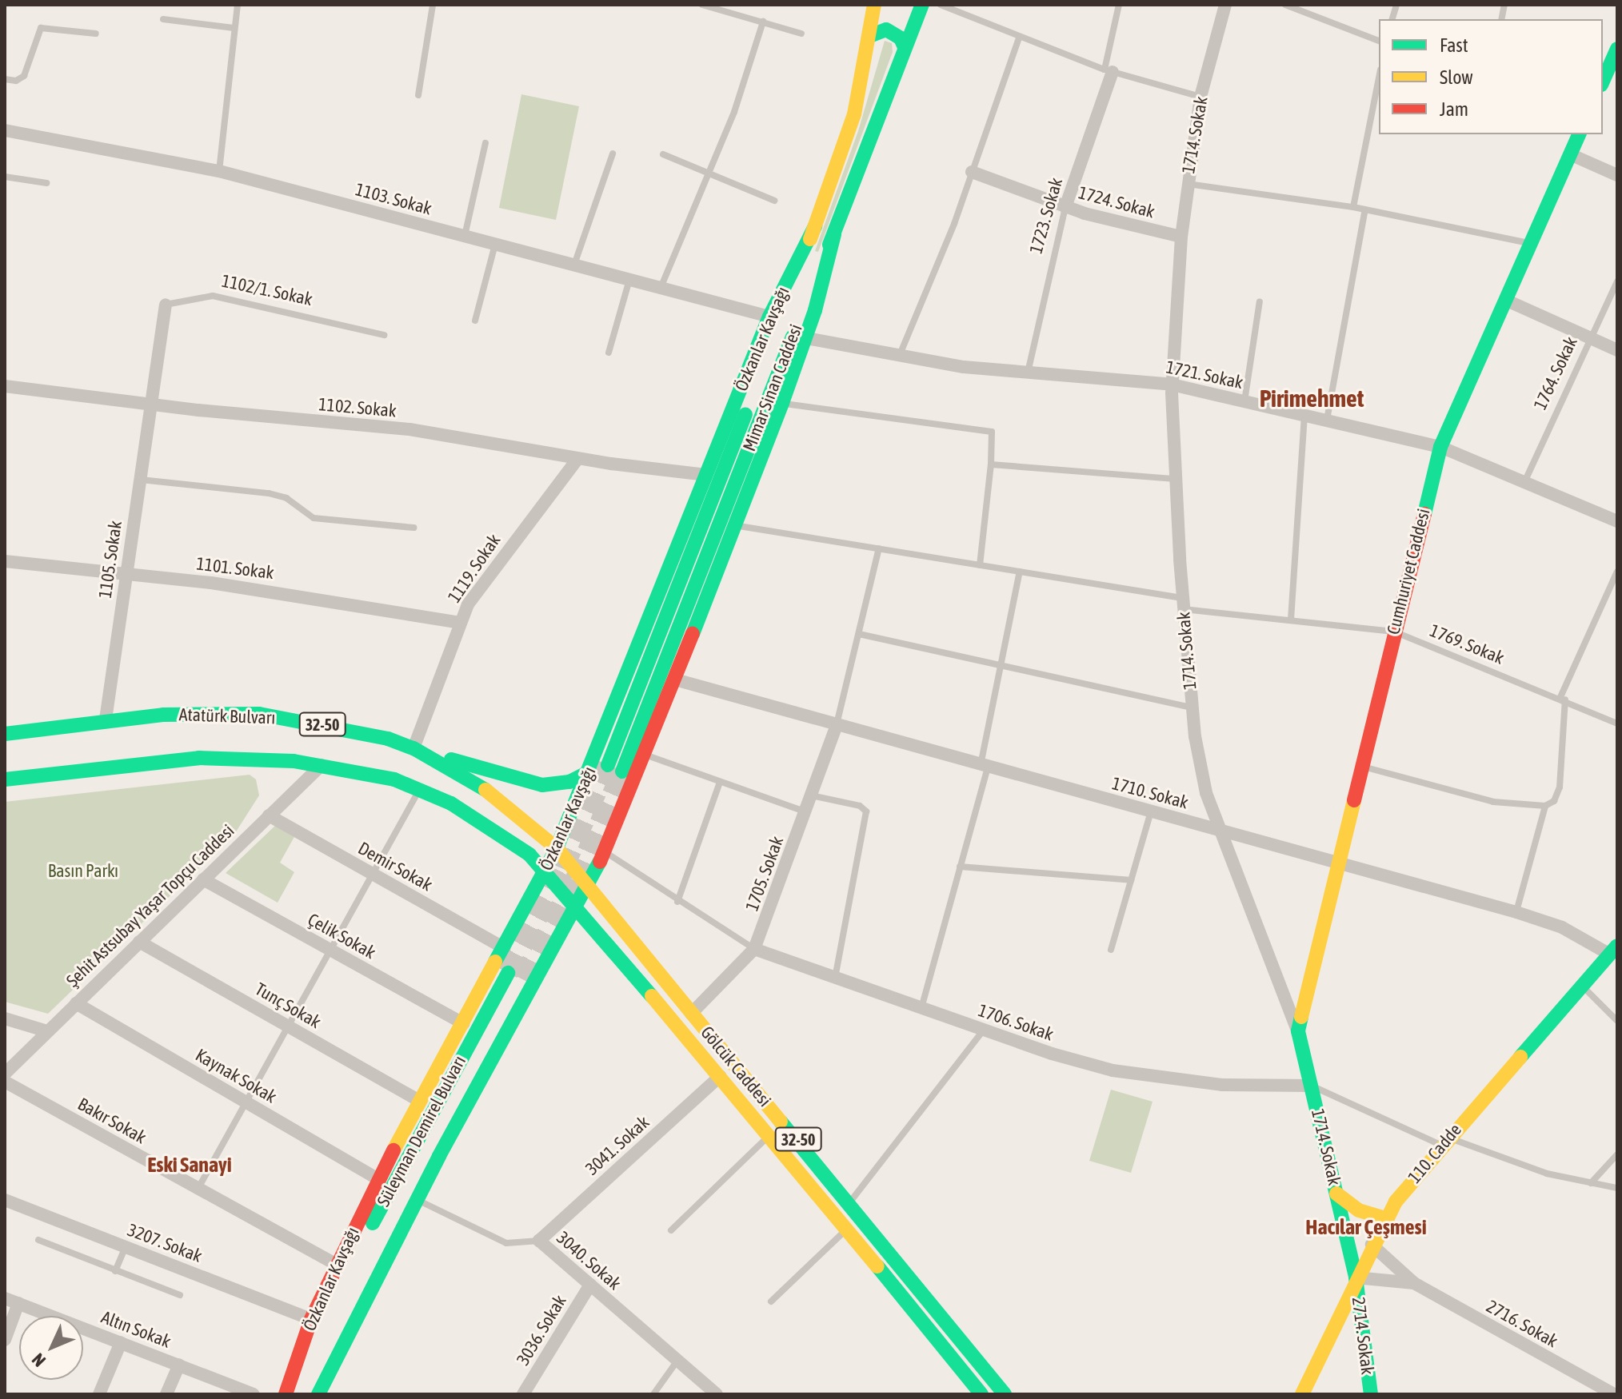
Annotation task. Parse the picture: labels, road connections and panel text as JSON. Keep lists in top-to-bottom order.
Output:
{
  "streets": {
    "main road": [
      "1714. Sokak",
      "Özkanlar Kavşağı",
      "Mimar Sinan Caddesi",
      "Cumhuriyet Caddesi",
      "Atatürk Bulvarı",
      "32-50",
      "Gölcük Caddesi",
      "Süleyman Demirel Bulvarı",
      "110. Cadde",
      "2714. Sokak"
    ],
    "street": [
      "1103. Sokak",
      "1724. Sokak",
      "1723. Sokak",
      "1102/1. Sokak",
      "1721. Sokak",
      "1102. Sokak",
      "1105. Sokak",
      "1101. Sokak",
      "1119. Sokak",
      "1710. Sokak",
      "Demir Sokak",
      "1705. Sokak",
      "Şehit Astsubay Yaşar Topçu Caddesi",
      "Çelik Sokak",
      "Tunç Sokak",
      "1706. Sokak",
      "Kaynak Sokak",
      "Bakır Sokak",
      "3041. Sokak",
      "3207. Sokak",
      "3040. Sokak",
      "2716. Sokak",
      "Altın Sokak",
      "3036. Sokak"
    ],
    "lane": ["1764. Sokak", "1769. Sokak"]
  },
  "crossings": [
    ["1714. Sokak", "1724. Sokak"],
    ["1714. Sokak", "1721. Sokak"],
    ["1714. Sokak", "Cumhuriyet Caddesi"],
    ["1714. Sokak", "1769. Sokak"],
    ["1714. Sokak", "1710. Sokak"],
    ["1714. Sokak", "1706. Sokak"],
    ["1714. Sokak", "110. Cadde"],
    ["1714. Sokak", "2716. Sokak"],
    ["1714. Sokak", "2714. Sokak"],
    ["1103. Sokak", "Özkanlar Kavşağı"],
    ["1724. Sokak", "1723. Sokak"],
    ["1723. Sokak", "1721. Sokak"],
    ["1102/1. Sokak", "1102. Sokak"],
    ["1102/1. Sokak", "1105. Sokak"],
    ["Özkanlar Kavşağı", "1721. Sokak"],
    ["Özkanlar Kavşağı", "Mimar Sinan Caddesi"],
    ["Özkanlar Kavşağı", "1102. Sokak"],
    ["Özkanlar Kavşağı", "1769. Sokak"],
    ["Özkanlar Kavşağı", "Atatürk Bulvarı"],
    ["Özkanlar Kavşağı", "32-50"],
    ["Özkanlar Kavşağı", "1710. Sokak"],
    ["Özkanlar Kavşağı", "Demir Sokak"],
    ["Özkanlar Kavşağı", "Çelik Sokak"],
    ["Özkanlar Kavşağı", "Tunç Sokak"],
    ["Özkanlar Kavşağı", "1706. Sokak"],
    ["Özkanlar Kavşağı", "Gölcük Caddesi"],
    ["Özkanlar Kavşağı", "Kaynak Sokak"],
    ["Özkanlar Kavşağı", "Bakır Sokak"],
    ["Özkanlar Kavşağı", "Süleyman Demirel Bulvarı"],
    ["Özkanlar Kavşağı", "3207. Sokak"],
    ["Özkanlar Kavşağı", "3040. Sokak"],
    ["1764. Sokak", "1721. Sokak"],
    ["1721. Sokak", "Cumhuriyet Caddesi"],
    ["1102. Sokak", "1105. Sokak"],
    ["1102. Sokak", "1119. Sokak"],
    ["1105. Sokak", "1101. Sokak"],
    ["1105. Sokak", "Atatürk Bulvarı"],
    ["1101. Sokak", "1119. Sokak"],
    ["1119. Sokak", "Atatürk Bulvarı"],
    ["Cumhuriyet Caddesi", "1769. Sokak"],
    ["Cumhuriyet Caddesi", "1710. Sokak"],
    ["Atatürk Bulvarı", "Gölcük Caddesi"],
    ["32-50", "Şehit Astsubay Yaşar Topçu Caddesi"],
    ["32-50", "Gölcük Caddesi"],
    ["1710. Sokak", "1705. Sokak"],
    ["1710. Sokak", "110. Cadde"],
    ["Demir Sokak", "Şehit Astsubay Yaşar Topçu Caddesi"],
    ["1705. Sokak", "1706. Sokak"],
    ["1705. Sokak", "Gölcük Caddesi"],
    ["Şehit Astsubay Yaşar Topçu Caddesi", "Çelik Sokak"],
    ["Şehit Astsubay Yaşar Topçu Caddesi", "Tunç Sokak"],
    ["Şehit Astsubay Yaşar Topçu Caddesi", "Kaynak Sokak"],
    ["1706. Sokak", "110. Cadde"],
    ["Gölcük Caddesi", "3041. Sokak"],
    ["3041. Sokak", "3040. Sokak"],
    ["110. Cadde", "2716. Sokak"],
    ["110. Cadde", "2714. Sokak"],
    ["3040. Sokak", "3036. Sokak"],
    ["2716. Sokak", "2714. Sokak"]
  ],
  "districts": ["Pirimehmet", "Eski Sanayi", "Hacılar Çeşmesi"],
  "parks": ["Basın Parkı"],
  "legend": ["Fast", "Slow", "Jam"],
  "north": "bottom left"
}
